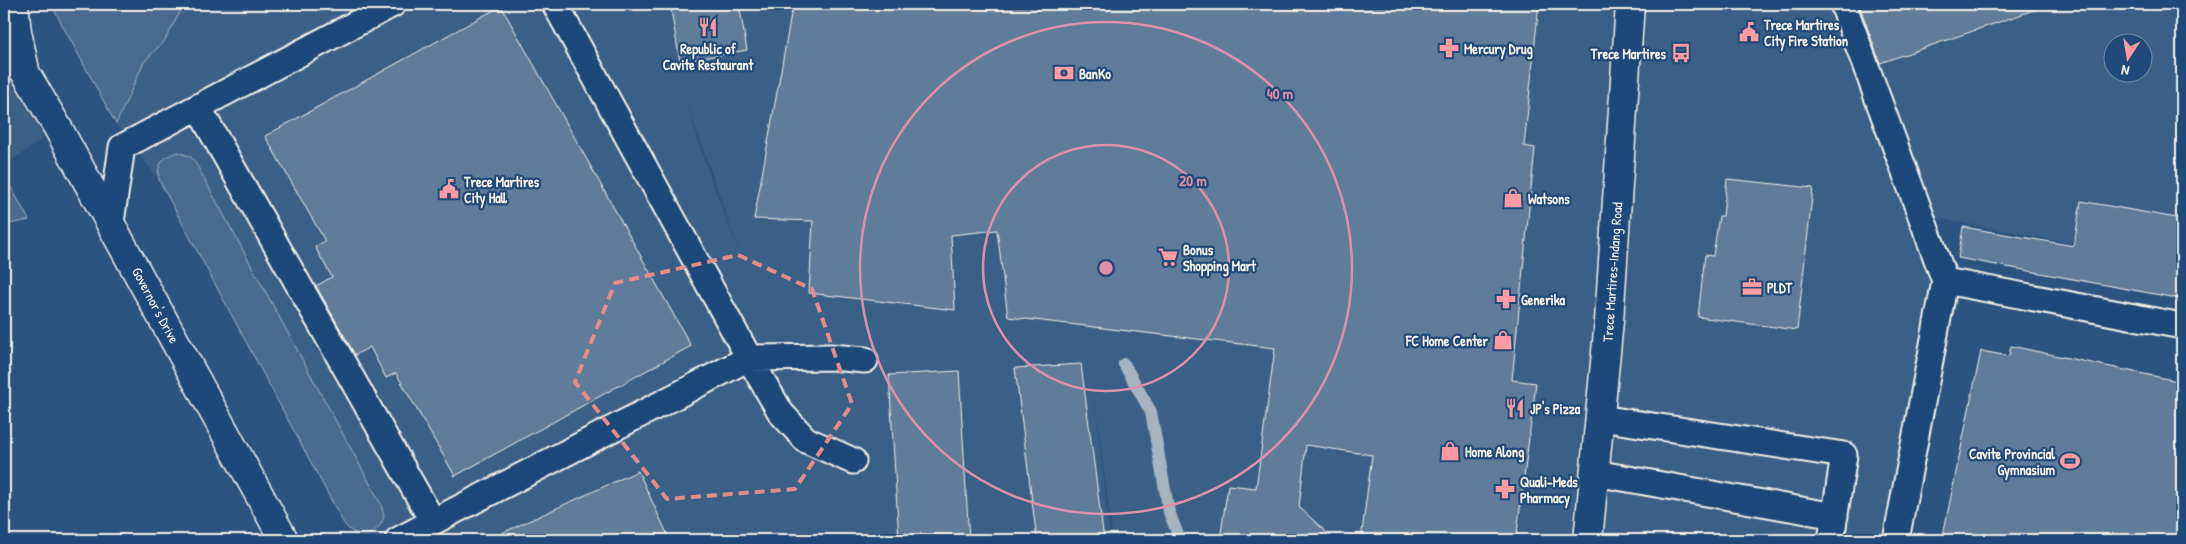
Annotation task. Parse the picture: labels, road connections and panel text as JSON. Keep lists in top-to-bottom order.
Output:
{
  "streets": {
    "main road": ["Trece Martires-Indang Road", "Governor's Drive"]
  },
  "places": {
    "restaurant": ["Republic of Cavite Restaurant", "JP's Pizza"],
    "public building": ["Trece Martires City Fire Station", "Trece Martires City Hall"],
    "pharmacy": ["Mercury Drug", "Generika", "Quali-Meds Pharmacy"],
    "bus stop": ["Trece Martires"],
    "bank": ["BanKo"],
    "shop": ["Watsons", "FC Home Center", "Home Along"],
    "supermarket": ["Bonus Shopping Mart"],
    "office": ["PLDT"],
    "sports": ["Cavite Provincial Gymnasium"]
  },
  "north": "bottom",
  "rings": ["40 m", "20 m"]
}
